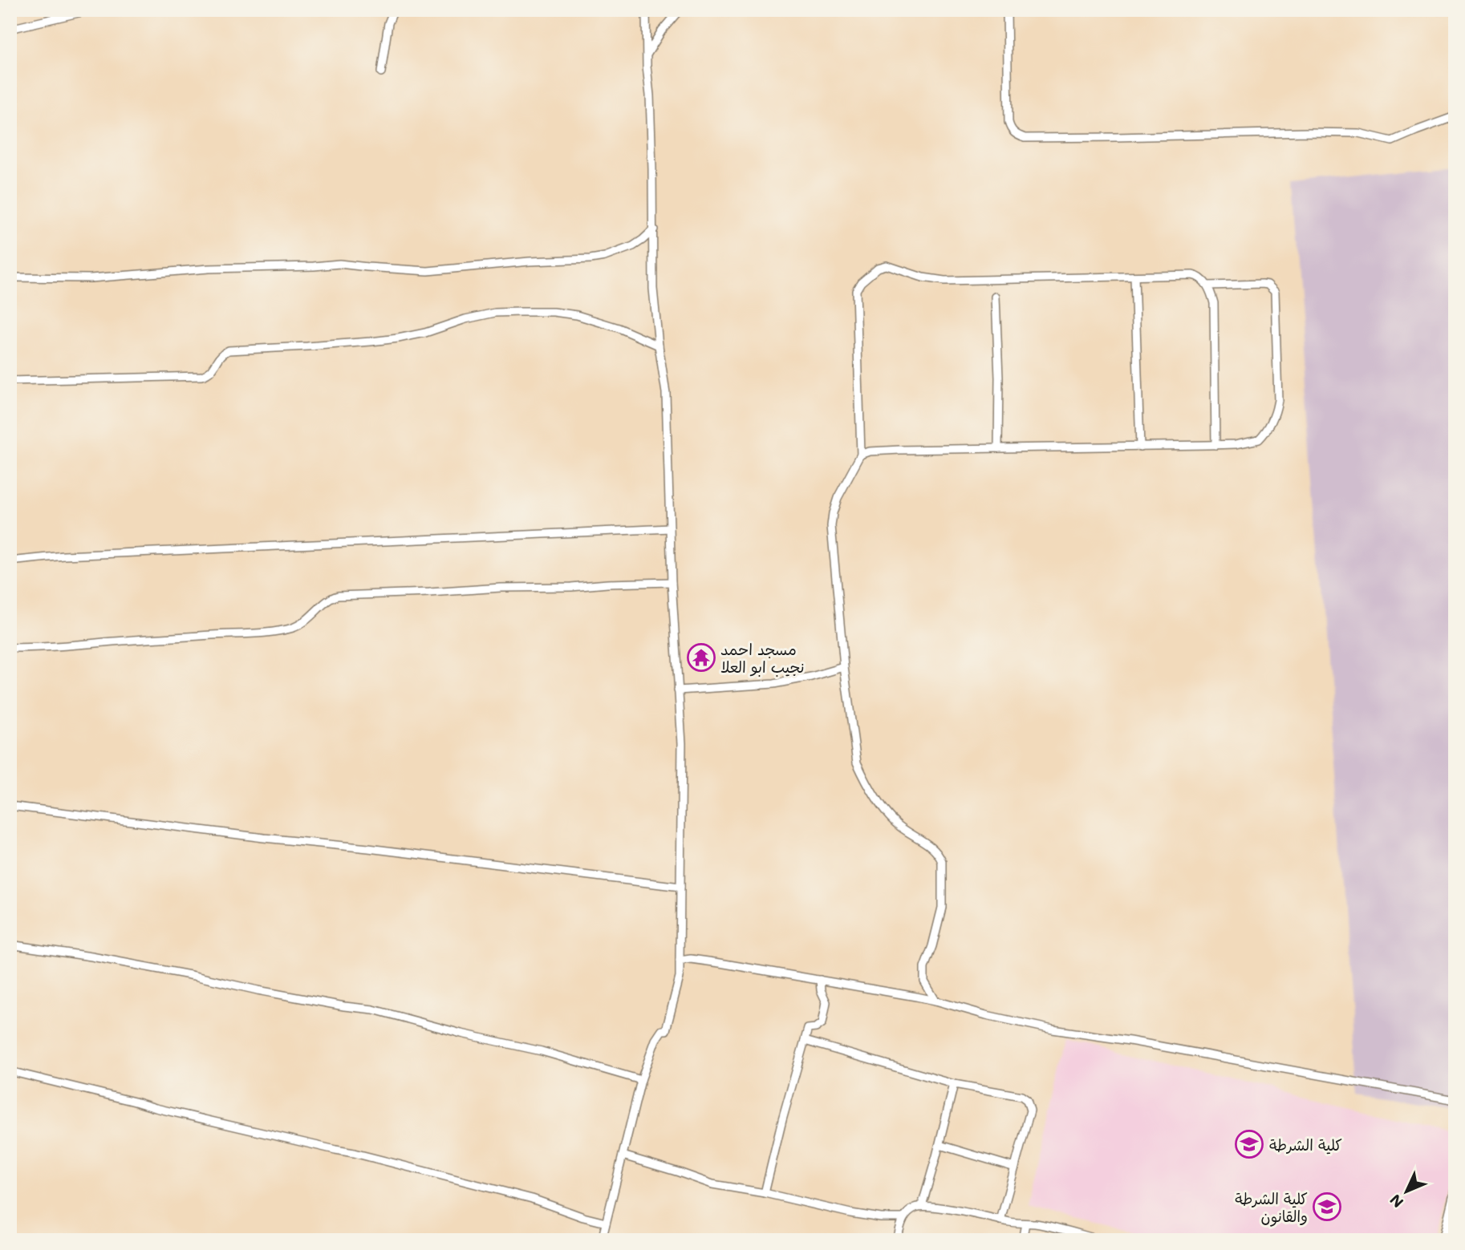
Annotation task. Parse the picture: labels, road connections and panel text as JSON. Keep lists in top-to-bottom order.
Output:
{
  "places": {
    "temple": ["مسجد احمد نجيب ابو العلا"],
    "school or university": ["كلية الشرطة", "كلية الشرطة والقانون"]
  },
  "north": "bottom left"
}
